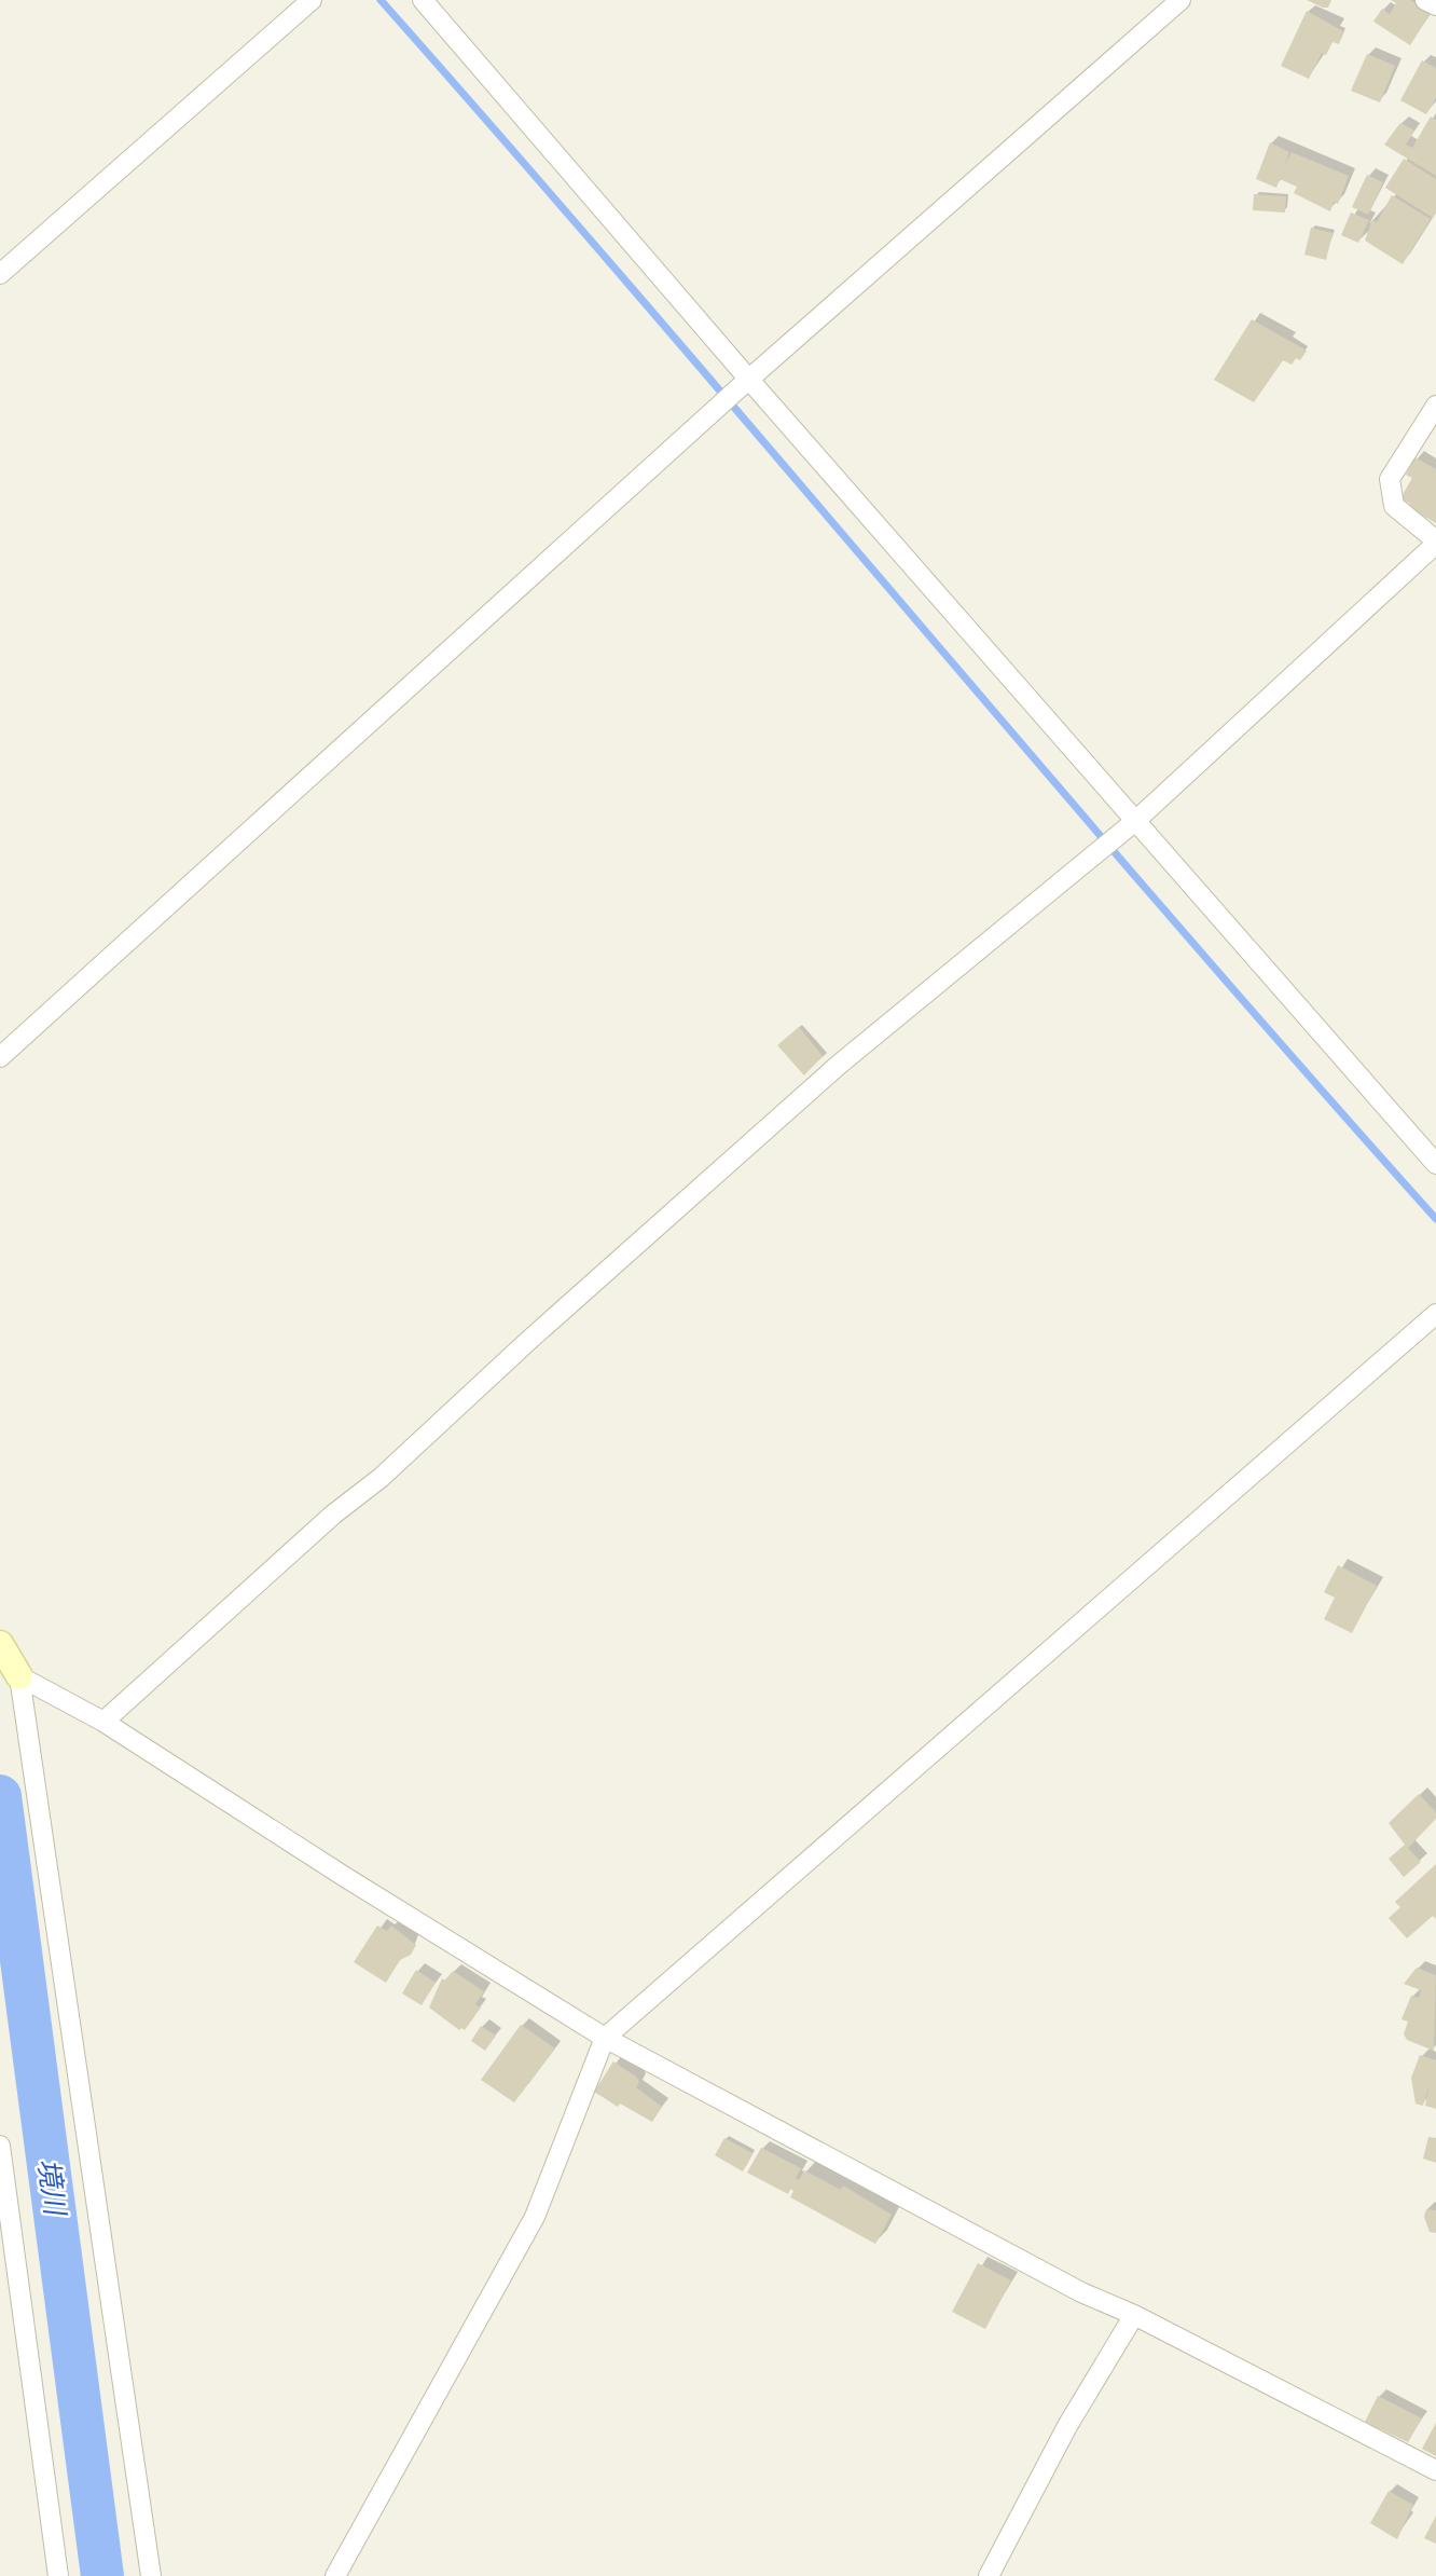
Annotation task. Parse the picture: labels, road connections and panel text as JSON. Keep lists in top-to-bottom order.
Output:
{
  "water": ["境川"]
}
